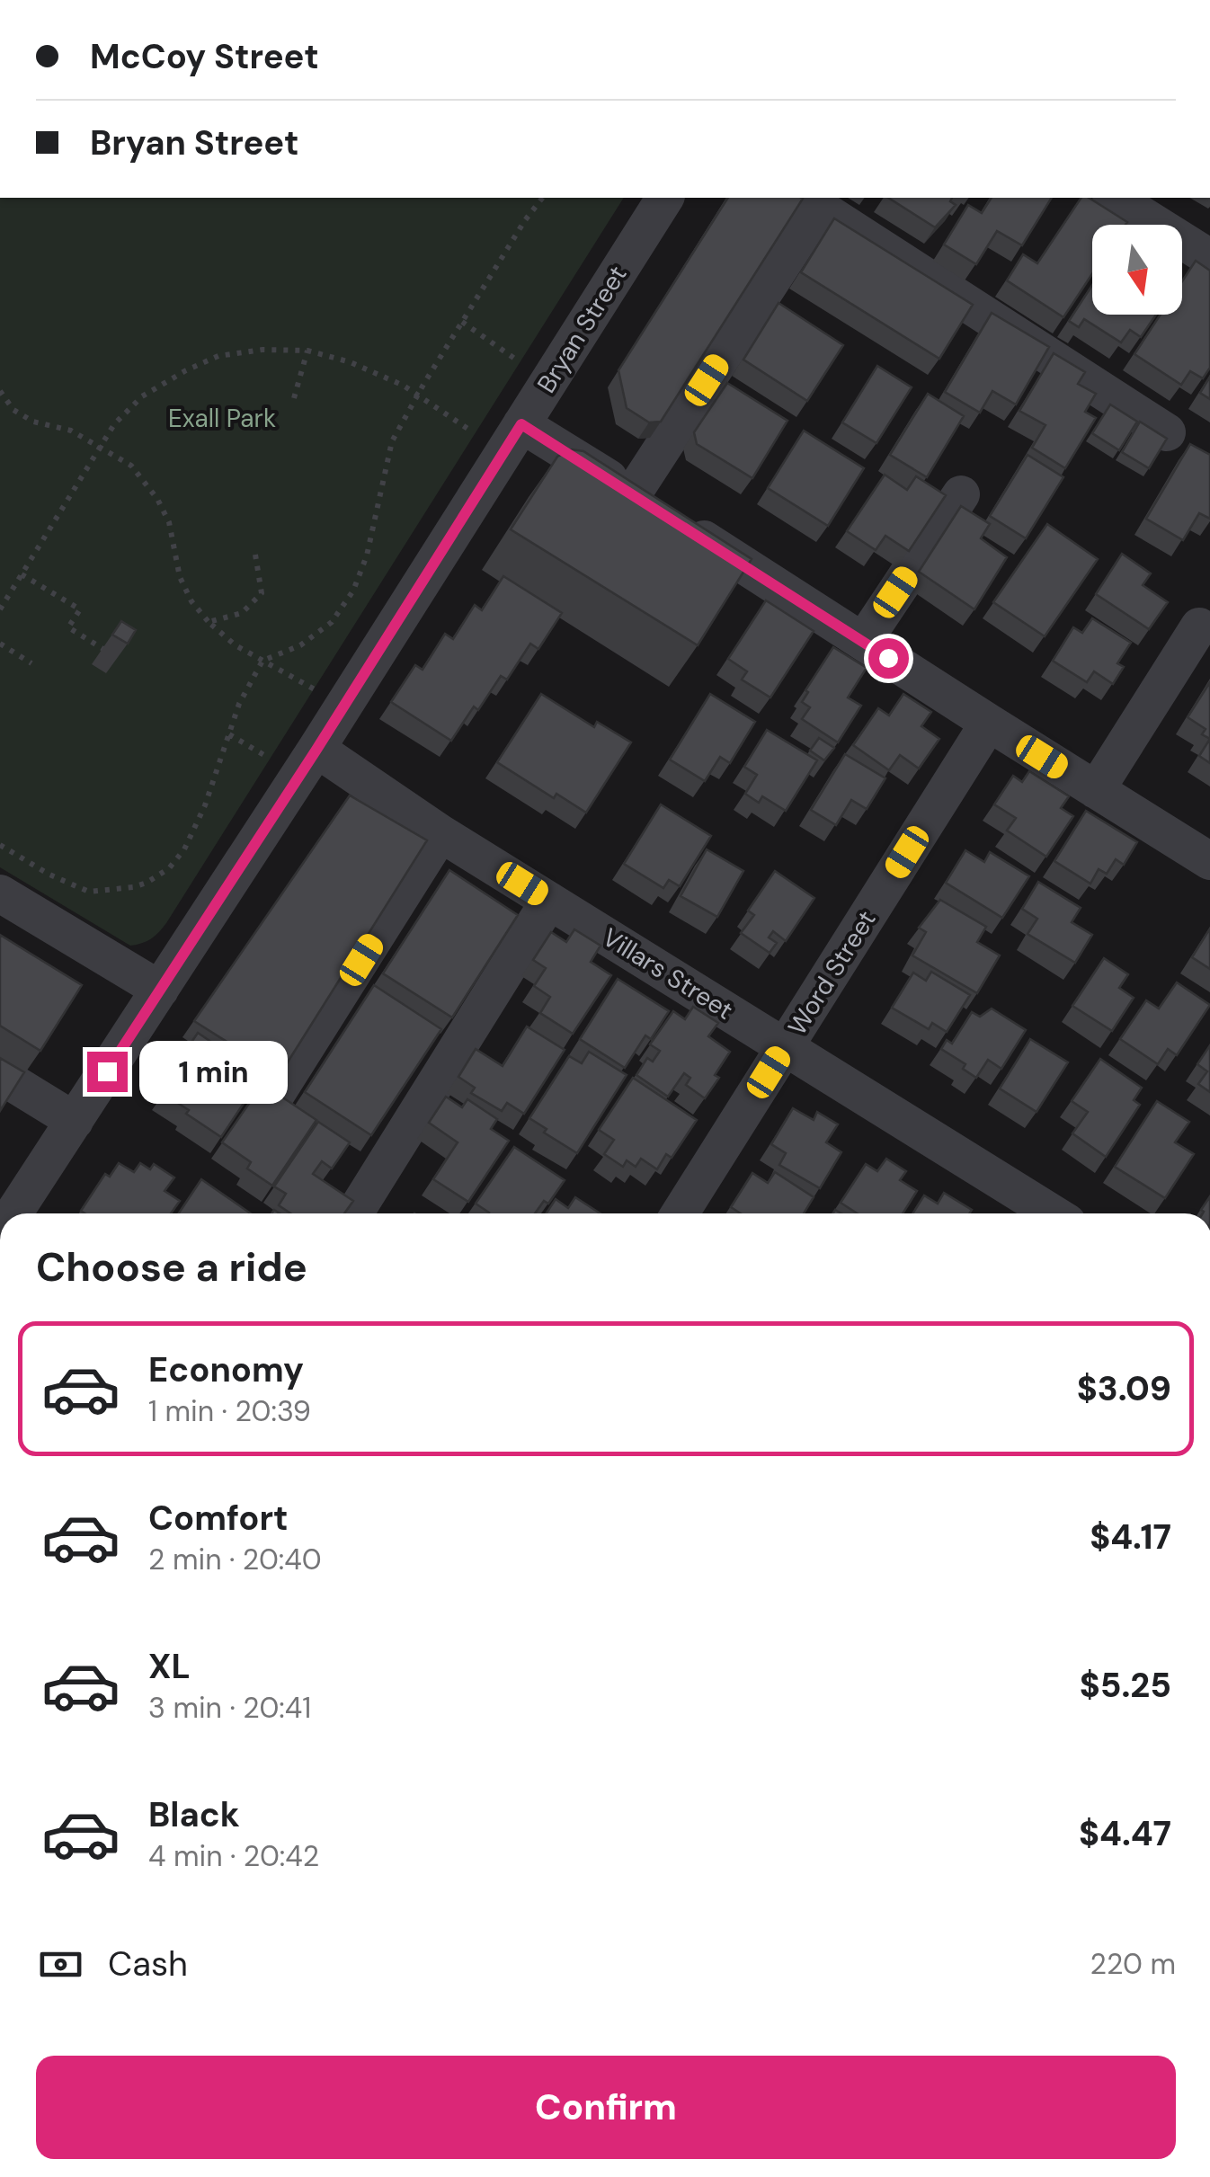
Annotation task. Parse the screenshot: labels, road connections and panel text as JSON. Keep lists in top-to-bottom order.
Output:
{
  "streets": {
    "street": ["Bryan Street", "Word Street", "Villars Street"]
  },
  "crossings": [
    ["Bryan Street", "Villars Street"],
    ["Word Street", "Villars Street"]
  ],
  "parks": ["Exall Park"],
  "north": "bottom",
  "page": {
    "banner": ["McCoy Street", "Bryan Street"],
    "bubble": "1 min",
    "heading": "Choose a ride",
    "list": [
      {
        "name": "Economy",
        "note": "1 min · 20:39",
        "value": "$3.09"
      },
      {
        "name": "Comfort",
        "note": "2 min · 20:40",
        "value": "$4.17"
      },
      {
        "name": "XL",
        "note": "3 min · 20:41",
        "value": "$5.25"
      },
      {
        "name": "Black",
        "note": "4 min · 20:42",
        "value": "$4.47"
      }
    ],
    "pay": ["Cash", "220 m"],
    "buttons": "Confirm"
  }
}
